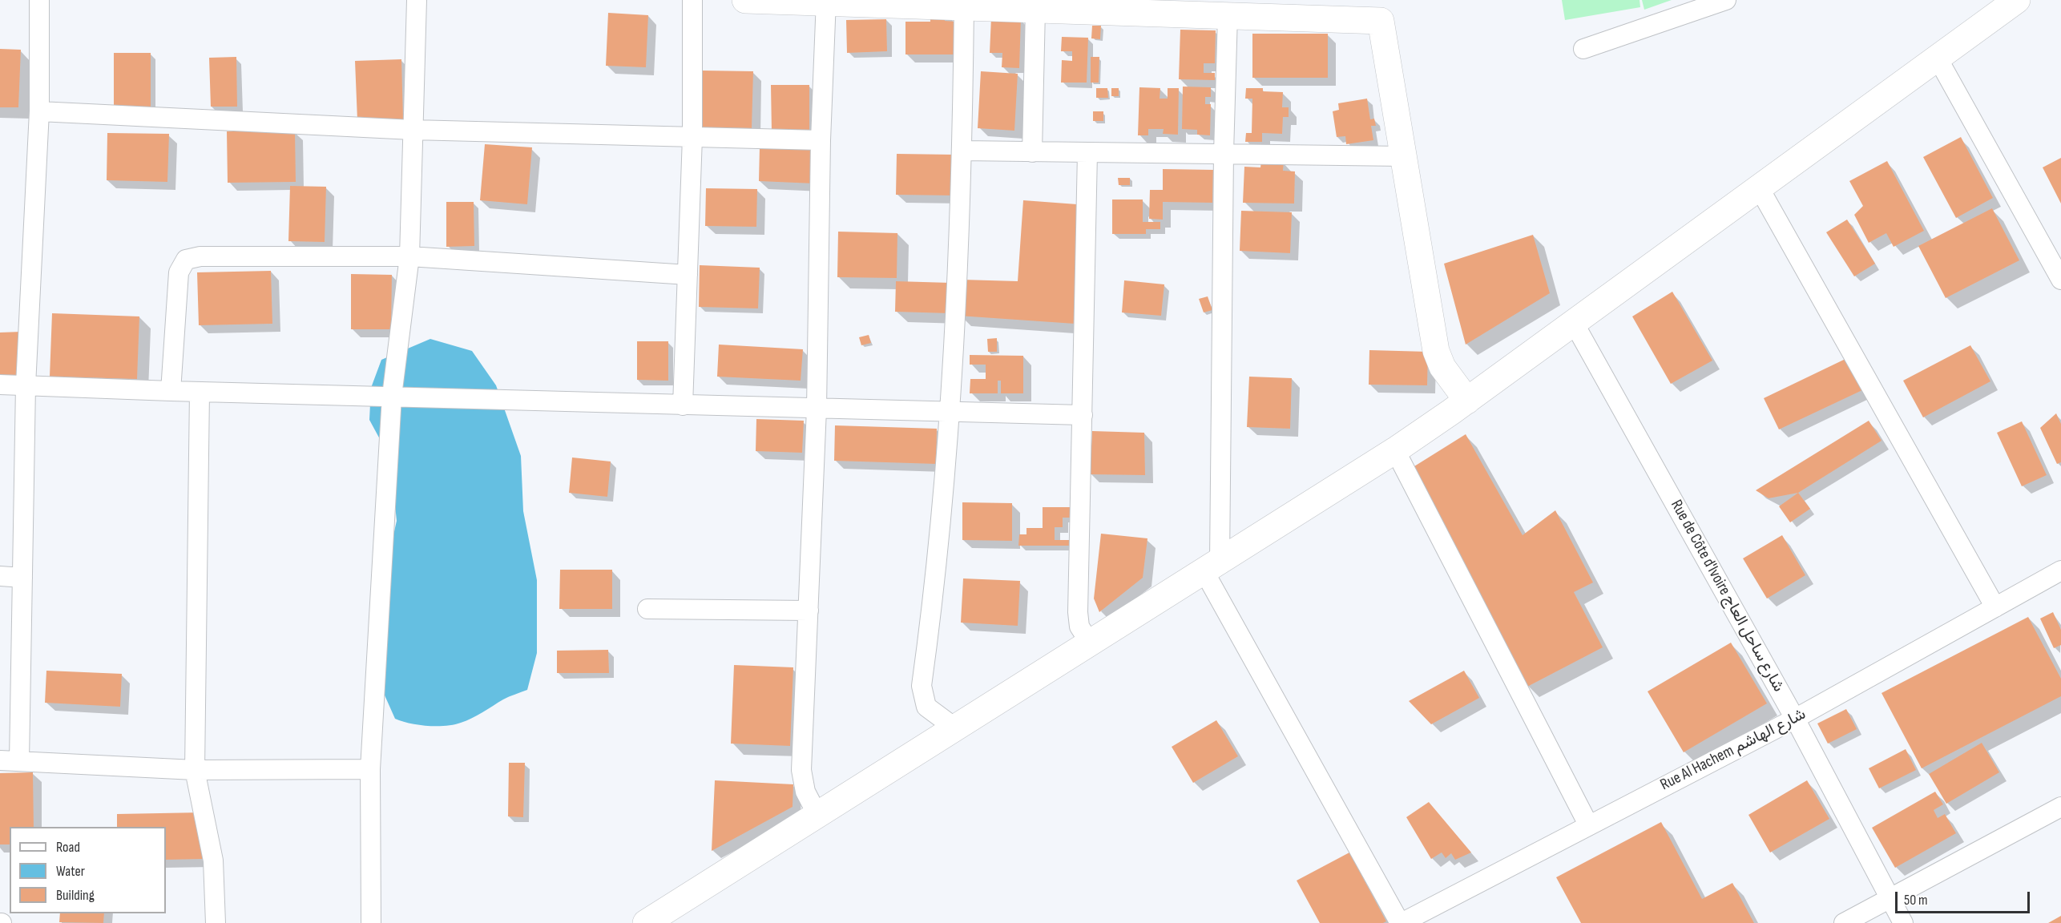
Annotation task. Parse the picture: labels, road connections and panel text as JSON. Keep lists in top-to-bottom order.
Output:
{
  "streets": {
    "street": ["Rue de Côte d'Ivoire شارع ساحل العاج", "Rue Al Hachem شارع الهاشم"]
  },
  "crossings": [
    ["Rue de Côte d'Ivoire شارع ساحل العاج", "Rue Al Hachem شارع الهاشم"]
  ],
  "legend": ["Road", "Water", "Building"],
  "scale_bar": "50 m"
}
